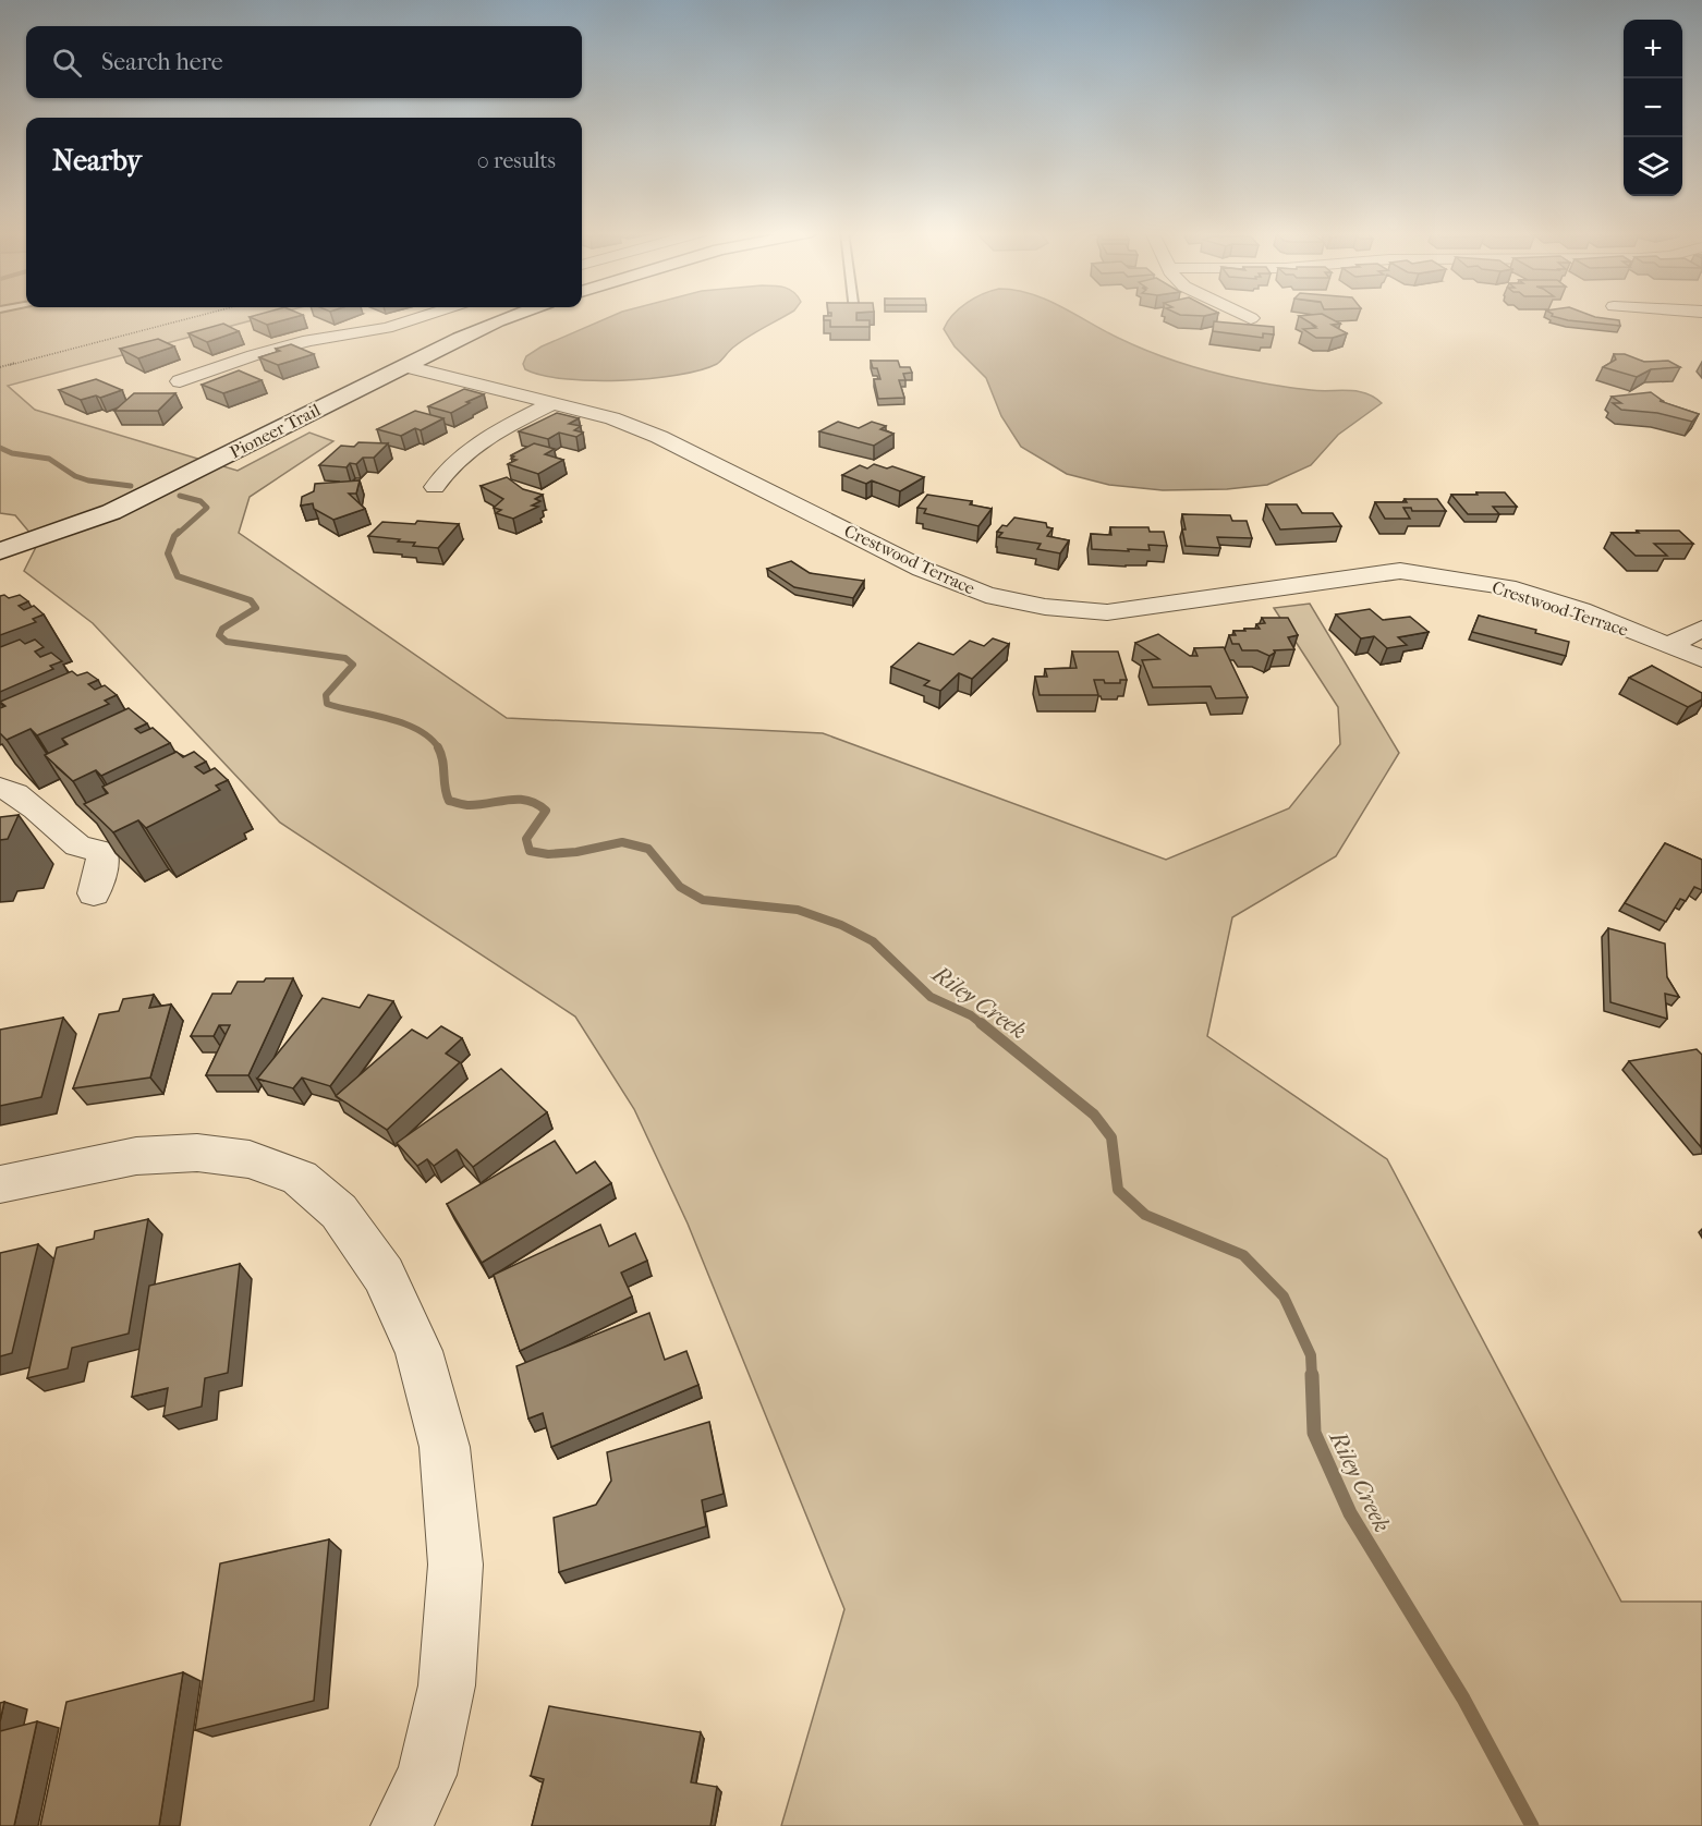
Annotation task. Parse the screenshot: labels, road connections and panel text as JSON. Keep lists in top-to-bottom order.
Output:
{
  "streets": {
    "main road": ["Pioneer Trail"],
    "street": ["Crestwood Terrace"]
  },
  "crossings": [
    ["Pioneer Trail", "Crestwood Terrace"]
  ],
  "water": ["Riley Creek"],
  "page": {
    "map_buttons": ["+", "−"],
    "search": "Search here",
    "heading": ["Nearby", "0 results"]
  }
}
